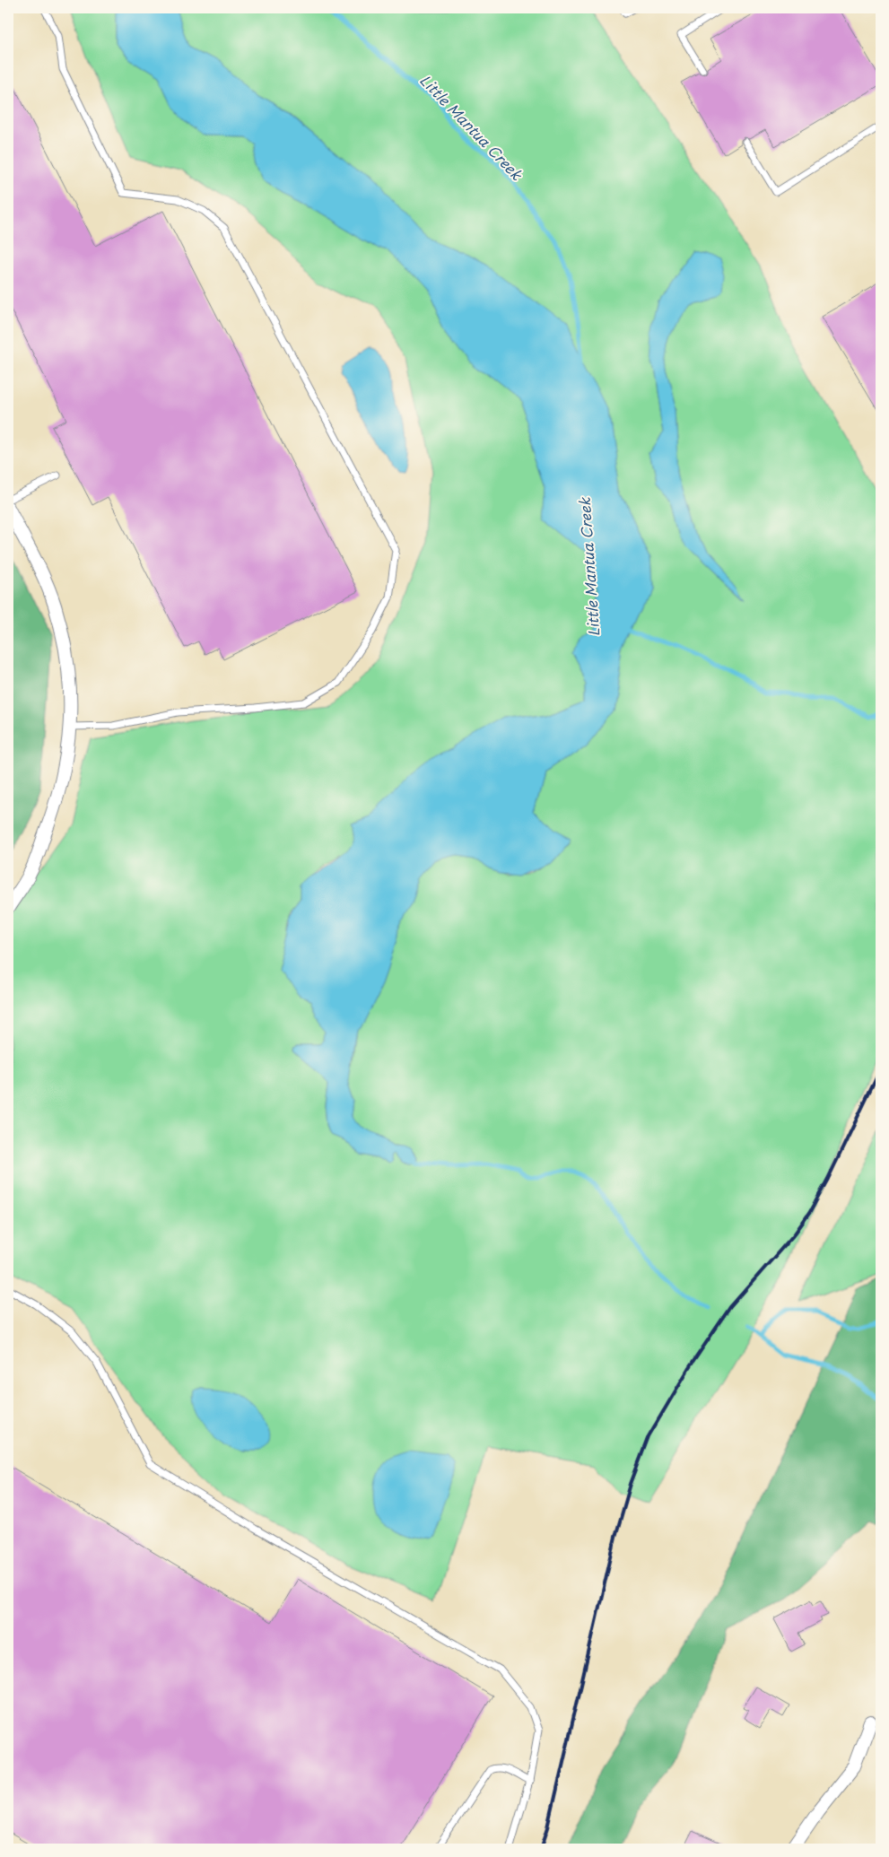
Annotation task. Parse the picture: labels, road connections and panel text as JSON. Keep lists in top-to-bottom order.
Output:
{
  "water": ["Little Mantua Creek"]
}
